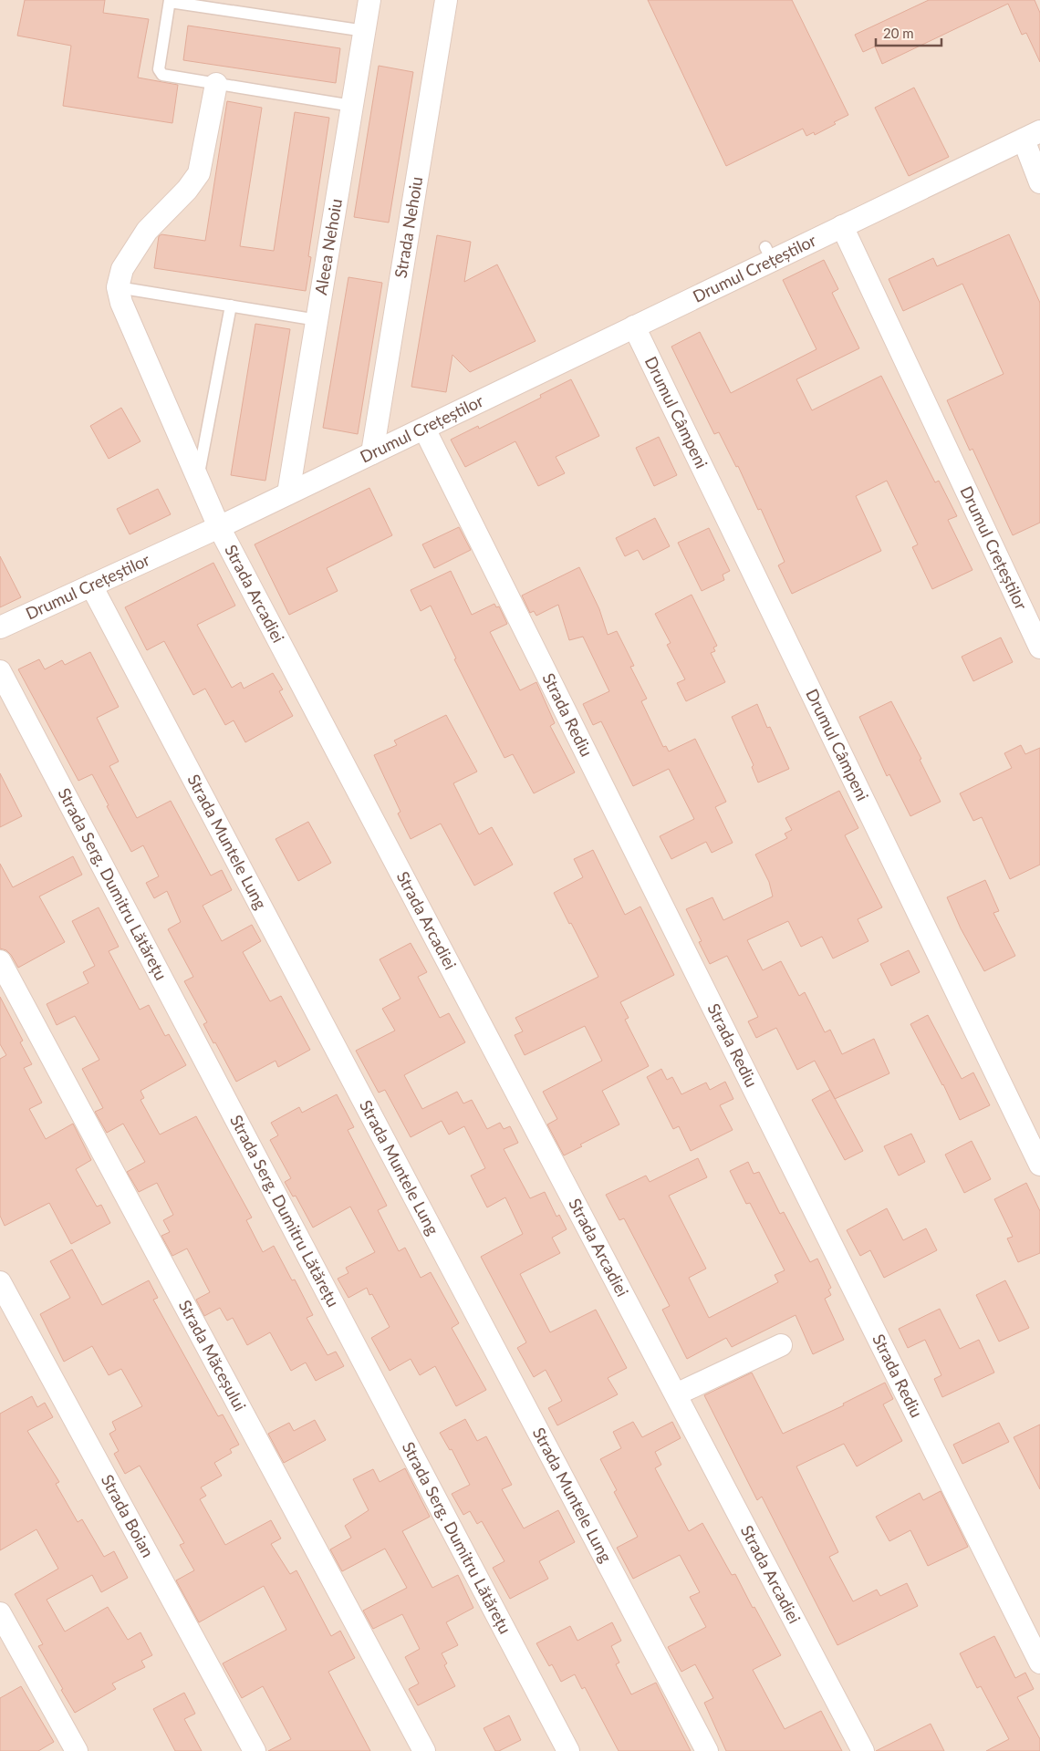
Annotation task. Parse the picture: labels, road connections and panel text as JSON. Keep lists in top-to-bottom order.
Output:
{
  "streets": {
    "street": [
      "Strada Nehoiu",
      "Aleea Nehoiu",
      "Drumul Crețeștilor",
      "Drumul Câmpeni",
      "Strada Arcadiei",
      "Strada Rediu",
      "Strada Muntele Lung",
      "Strada Serg. Dumitru Lătărețu",
      "Strada Măceșului",
      "Strada Boian"
    ]
  },
  "crossings": [
    ["Strada Nehoiu", "Drumul Crețeștilor"],
    ["Aleea Nehoiu", "Drumul Crețeștilor"],
    ["Drumul Crețeștilor", "Drumul Câmpeni"],
    ["Drumul Crețeștilor", "Strada Arcadiei"],
    ["Drumul Crețeștilor", "Strada Rediu"],
    ["Drumul Crețeștilor", "Strada Muntele Lung"]
  ],
  "scale_bar": "20 m"
}
